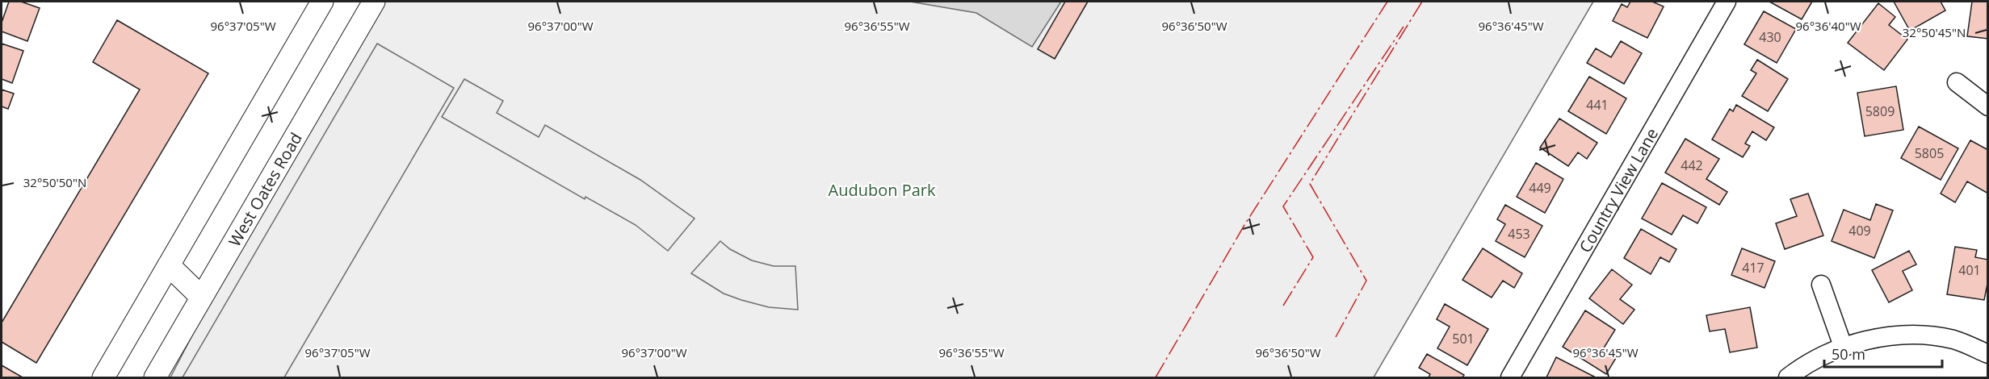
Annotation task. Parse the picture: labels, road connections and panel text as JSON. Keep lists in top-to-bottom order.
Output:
{
  "streets": {
    "main road": ["West Oates Road"],
    "street": ["Country View Lane"]
  },
  "parks": ["Audubon Park"],
  "house_numbers": [
    "430",
    "441",
    "5809",
    "5805",
    "442",
    "449",
    "409",
    "453",
    "417",
    "401",
    "501"
  ],
  "scale_bar": "50 m",
  "coordinates": [
    "96°37'05\"W",
    "96°37'00\"W",
    "96°36'55\"W",
    "96°36'50\"W",
    "96°36'45\"W",
    "96°36'40\"W",
    "32°50'45\"N",
    "32°50'50\"N"
  ]
}
